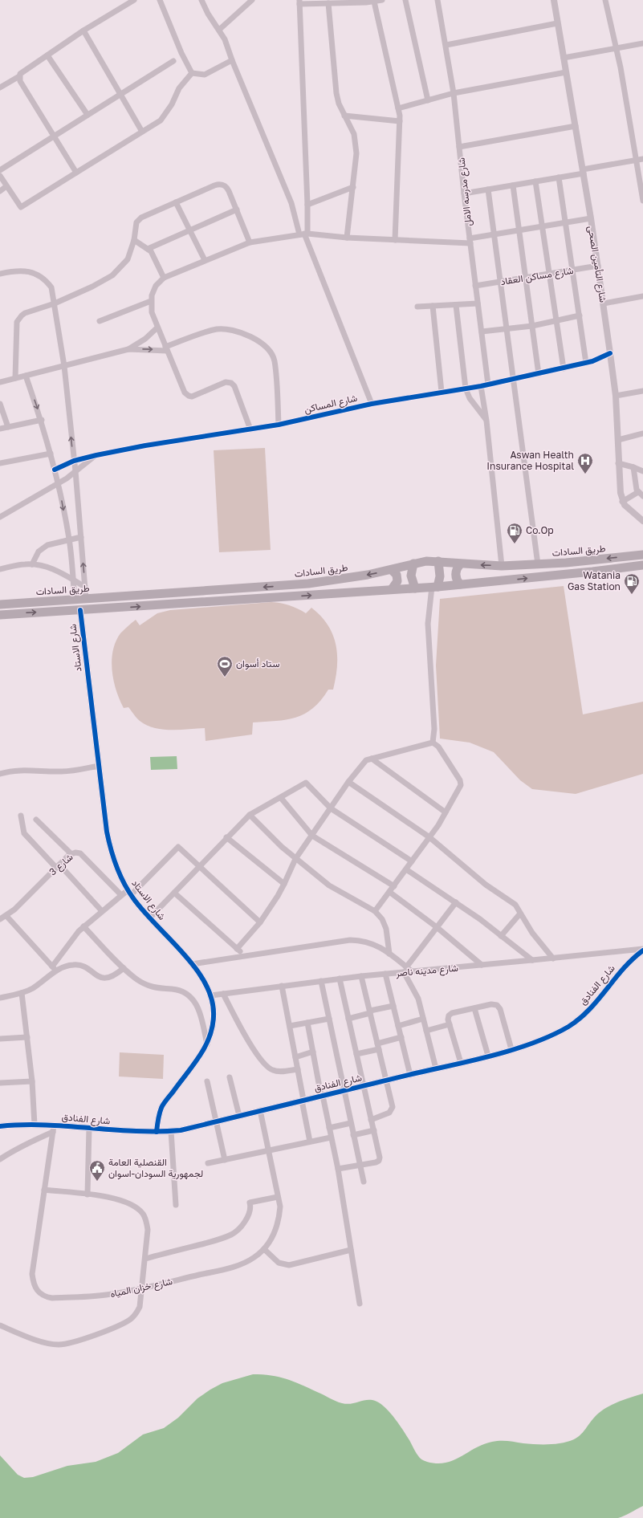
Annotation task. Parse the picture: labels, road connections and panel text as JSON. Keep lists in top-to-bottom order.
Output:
{
  "streets": {
    "main road": ["طريق السادات"],
    "street": [
      "شارع مدرسه الامل",
      "شارع التأمين الصحى",
      "شارع مساكن العقاد",
      "شارع المساكن",
      "شارع الاستاد",
      "شارع 3",
      "شارع مدينه ناصر",
      "شارع الفنادق",
      "شارع خزان المياه"
    ]
  },
  "crossings": [
    ["شارع مدرسه الامل", "شارع مساكن العقاد"],
    ["شارع مدرسه الامل", "شارع المساكن"],
    ["شارع التأمين الصحى", "شارع مساكن العقاد"],
    ["شارع التأمين الصحى", "شارع المساكن"],
    ["شارع الاستاد", "شارع مدينه ناصر"],
    ["شارع الاستاد", "شارع الفنادق"],
    ["شارع مدينه ناصر", "شارع الفنادق"],
    ["شارع الفنادق", "شارع خزان المياه"]
  ],
  "places": {
    "hospital": ["Aswan Health Insurance Hospital"],
    "fuel station": ["Co.Op", "Watania Gas Station"],
    "sports": ["ستاد أسوان"],
    "public building": ["القنصلية العامة لجمهورية السودان-اسوان"]
  }
}
